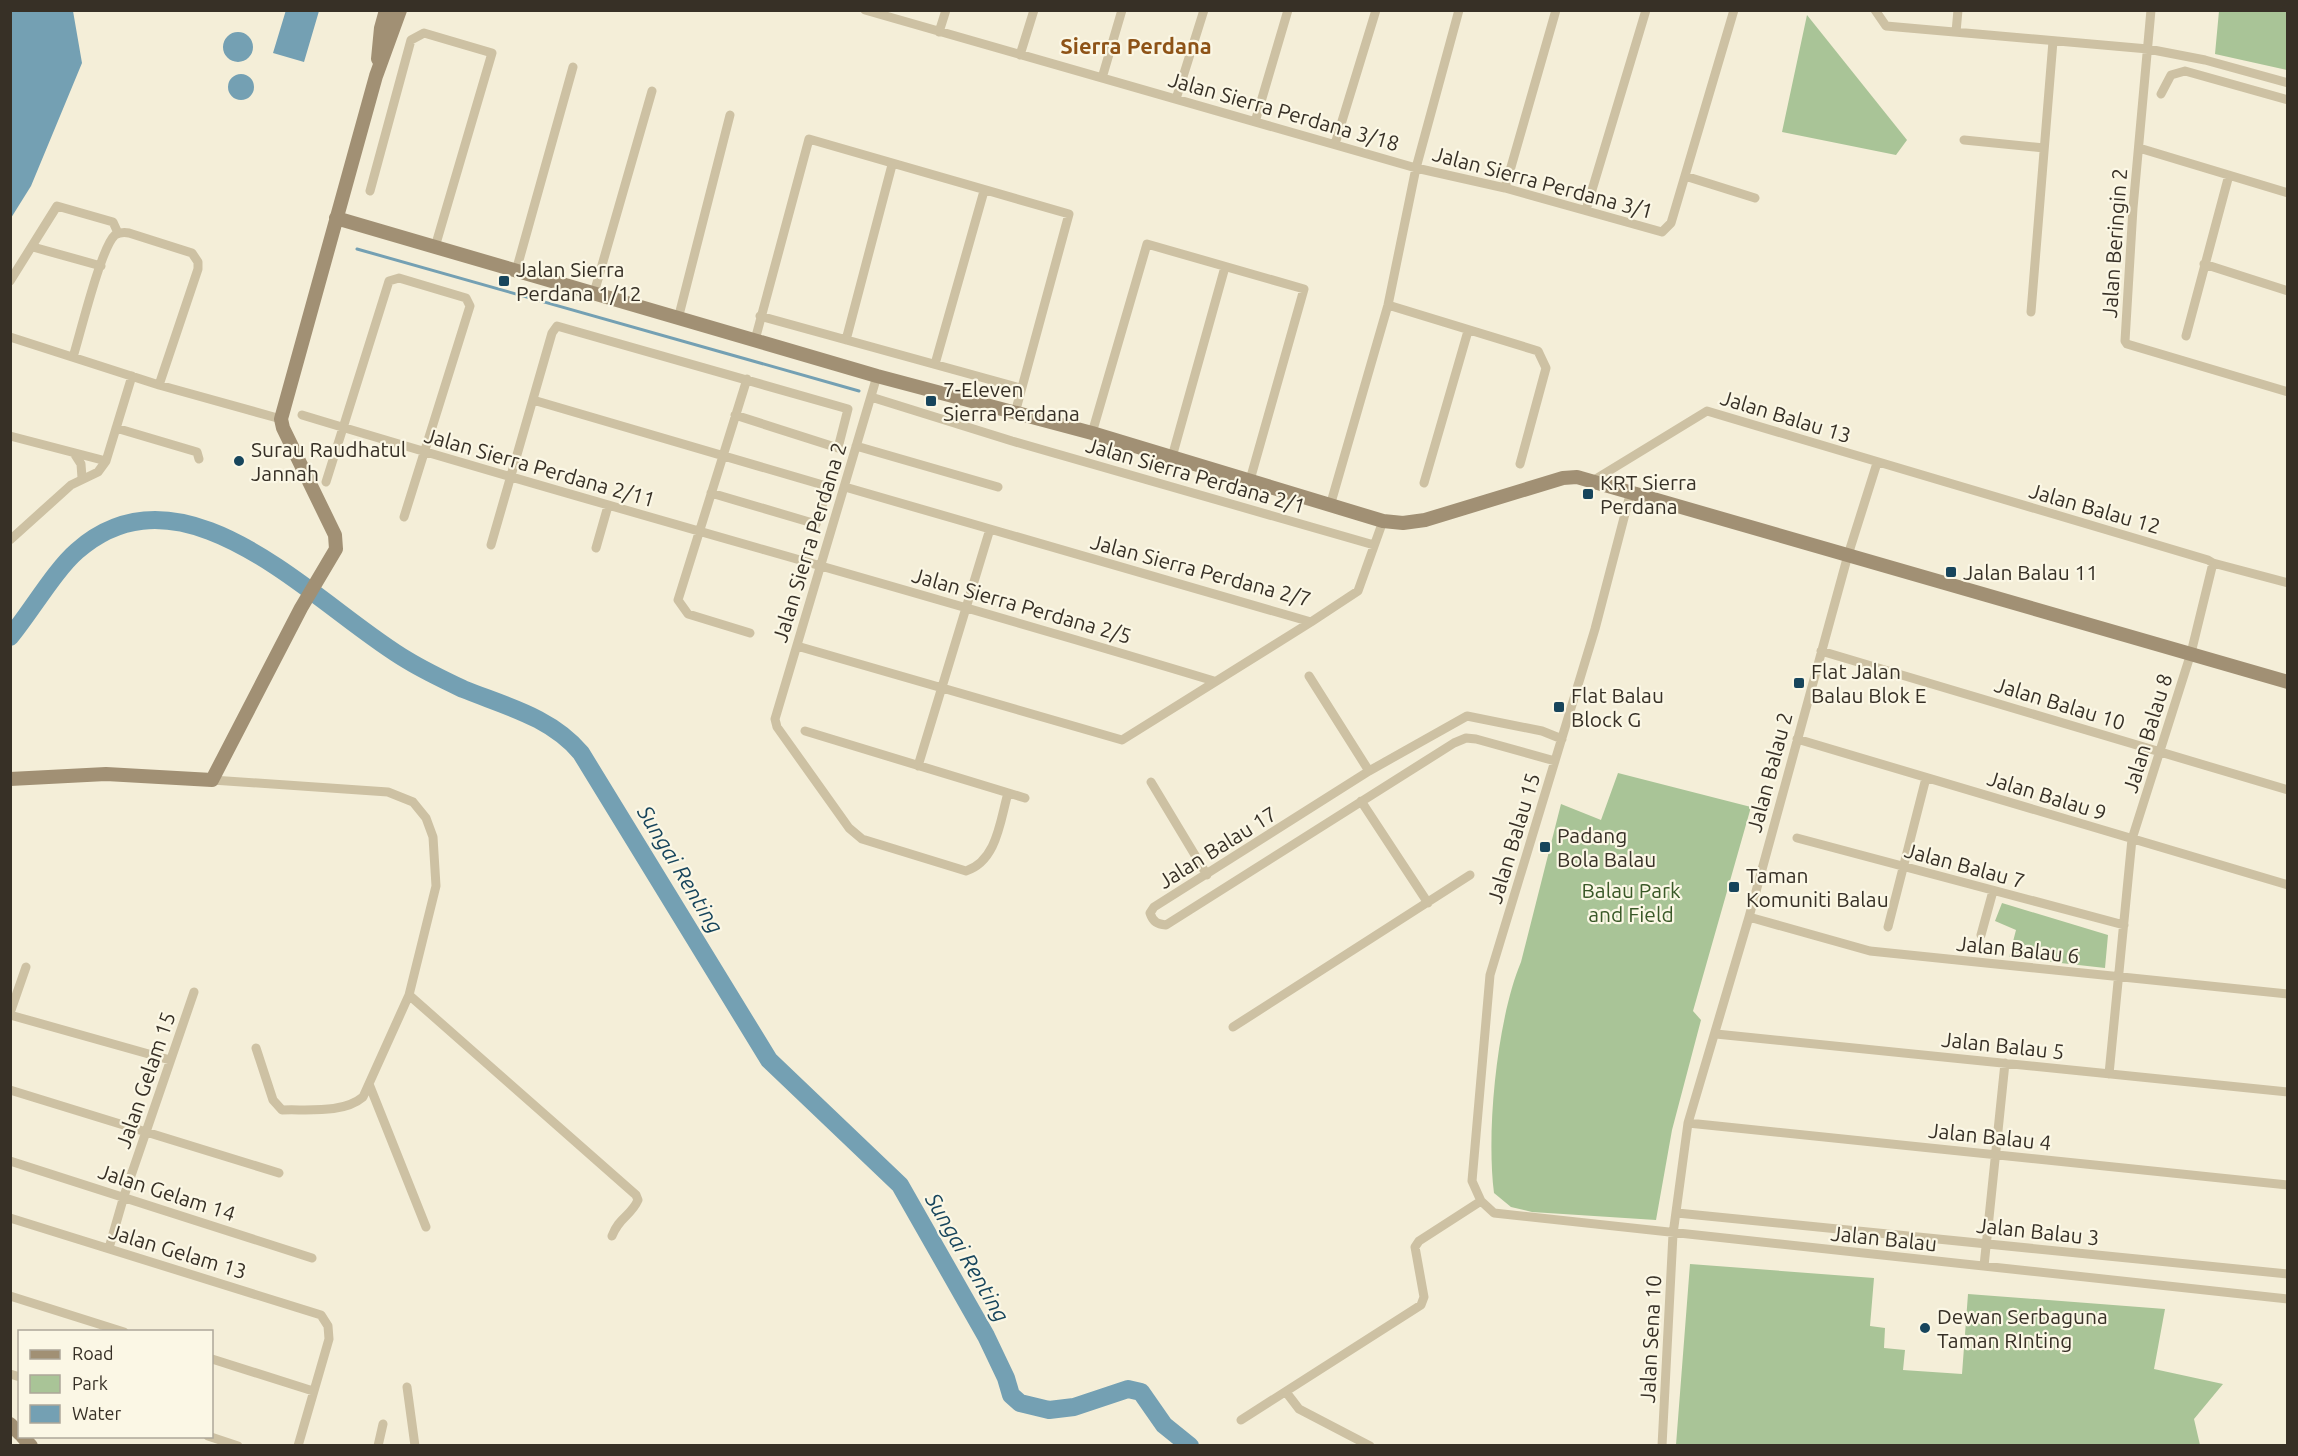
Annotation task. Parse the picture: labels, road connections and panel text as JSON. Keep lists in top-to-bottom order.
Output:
{
  "streets": {
    "street": [
      "Jalan Sierra Perdana 3/18",
      "Jalan Sierra Perdana 3/1",
      "Jalan Beringin 2",
      "Jalan Balau 13",
      "Jalan Sierra Perdana 2/11",
      "Jalan Sierra Perdana 2/1",
      "Jalan Balau 12",
      "Jalan Sierra Perdana 2",
      "Jalan Sierra Perdana 2/7",
      "Jalan Sierra Perdana 2/5",
      "Jalan Balau 10",
      "Jalan Balau 8",
      "Jalan Balau 2",
      "Jalan Balau 9",
      "Jalan Balau 15",
      "Jalan Balau 17",
      "Jalan Balau 7",
      "Jalan Balau 6",
      "Jalan Balau 5",
      "Jalan Gelam 15",
      "Jalan Balau 4",
      "Jalan Gelam 14",
      "Jalan Balau 3",
      "Jalan Balau",
      "Jalan Gelam 13",
      "Jalan Sena 10"
    ]
  },
  "crossings": [
    ["Jalan Sierra Perdana 3/18", "Jalan Sierra Perdana 3/1"],
    ["Jalan Balau 13", "Jalan Balau 12"],
    ["Jalan Balau 13", "Jalan Balau 2"],
    ["Jalan Sierra Perdana 2/11", "Jalan Sierra Perdana 2"],
    ["Jalan Sierra Perdana 2/11", "Jalan Sierra Perdana 2/5"],
    ["Jalan Sierra Perdana 2/1", "Jalan Sierra Perdana 2"],
    ["Jalan Sierra Perdana 2/1", "Jalan Sierra Perdana 2/7"],
    ["Jalan Balau 12", "Jalan Balau 2"],
    ["Jalan Sierra Perdana 2", "Jalan Sierra Perdana 2/7"],
    ["Jalan Sierra Perdana 2", "Jalan Sierra Perdana 2/5"],
    ["Jalan Balau 10", "Jalan Balau 8"],
    ["Jalan Balau 10", "Jalan Balau 2"],
    ["Jalan Balau 8", "Jalan Balau 9"],
    ["Jalan Balau 8", "Jalan Balau 7"],
    ["Jalan Balau 8", "Jalan Balau 6"],
    ["Jalan Balau 8", "Jalan Balau 5"],
    ["Jalan Balau 2", "Jalan Balau 9"],
    ["Jalan Balau 2", "Jalan Balau 6"],
    ["Jalan Balau 2", "Jalan Balau 5"],
    ["Jalan Balau 2", "Jalan Balau 4"],
    ["Jalan Balau 2", "Jalan Balau 3"],
    ["Jalan Balau 2", "Jalan Balau"],
    ["Jalan Balau 2", "Jalan Sena 10"],
    ["Jalan Balau 15", "Jalan Balau 17"],
    ["Jalan Balau 15", "Jalan Balau"],
    ["Jalan Gelam 15", "Jalan Gelam 14"],
    ["Jalan Gelam 15", "Jalan Gelam 13"],
    ["Jalan Balau", "Jalan Sena 10"]
  ],
  "districts": ["Sierra Perdana"],
  "water": ["Sungai Renting"],
  "parks": ["Balau Park and Field"],
  "places": {
    "transit": [
      "Jalan Sierra Perdana 1/12",
      "7-Eleven Sierra Perdana",
      "KRT Sierra Perdana",
      "Jalan Balau 11",
      "Flat Jalan Balau Blok E",
      "Flat Balau Block G",
      "Padang Bola Balau",
      "Taman Komuniti Balau"
    ],
    "other": ["Surau Raudhatul Jannah", "Dewan Serbaguna Taman RInting"]
  },
  "legend": ["Road", "Park", "Water"]
}
